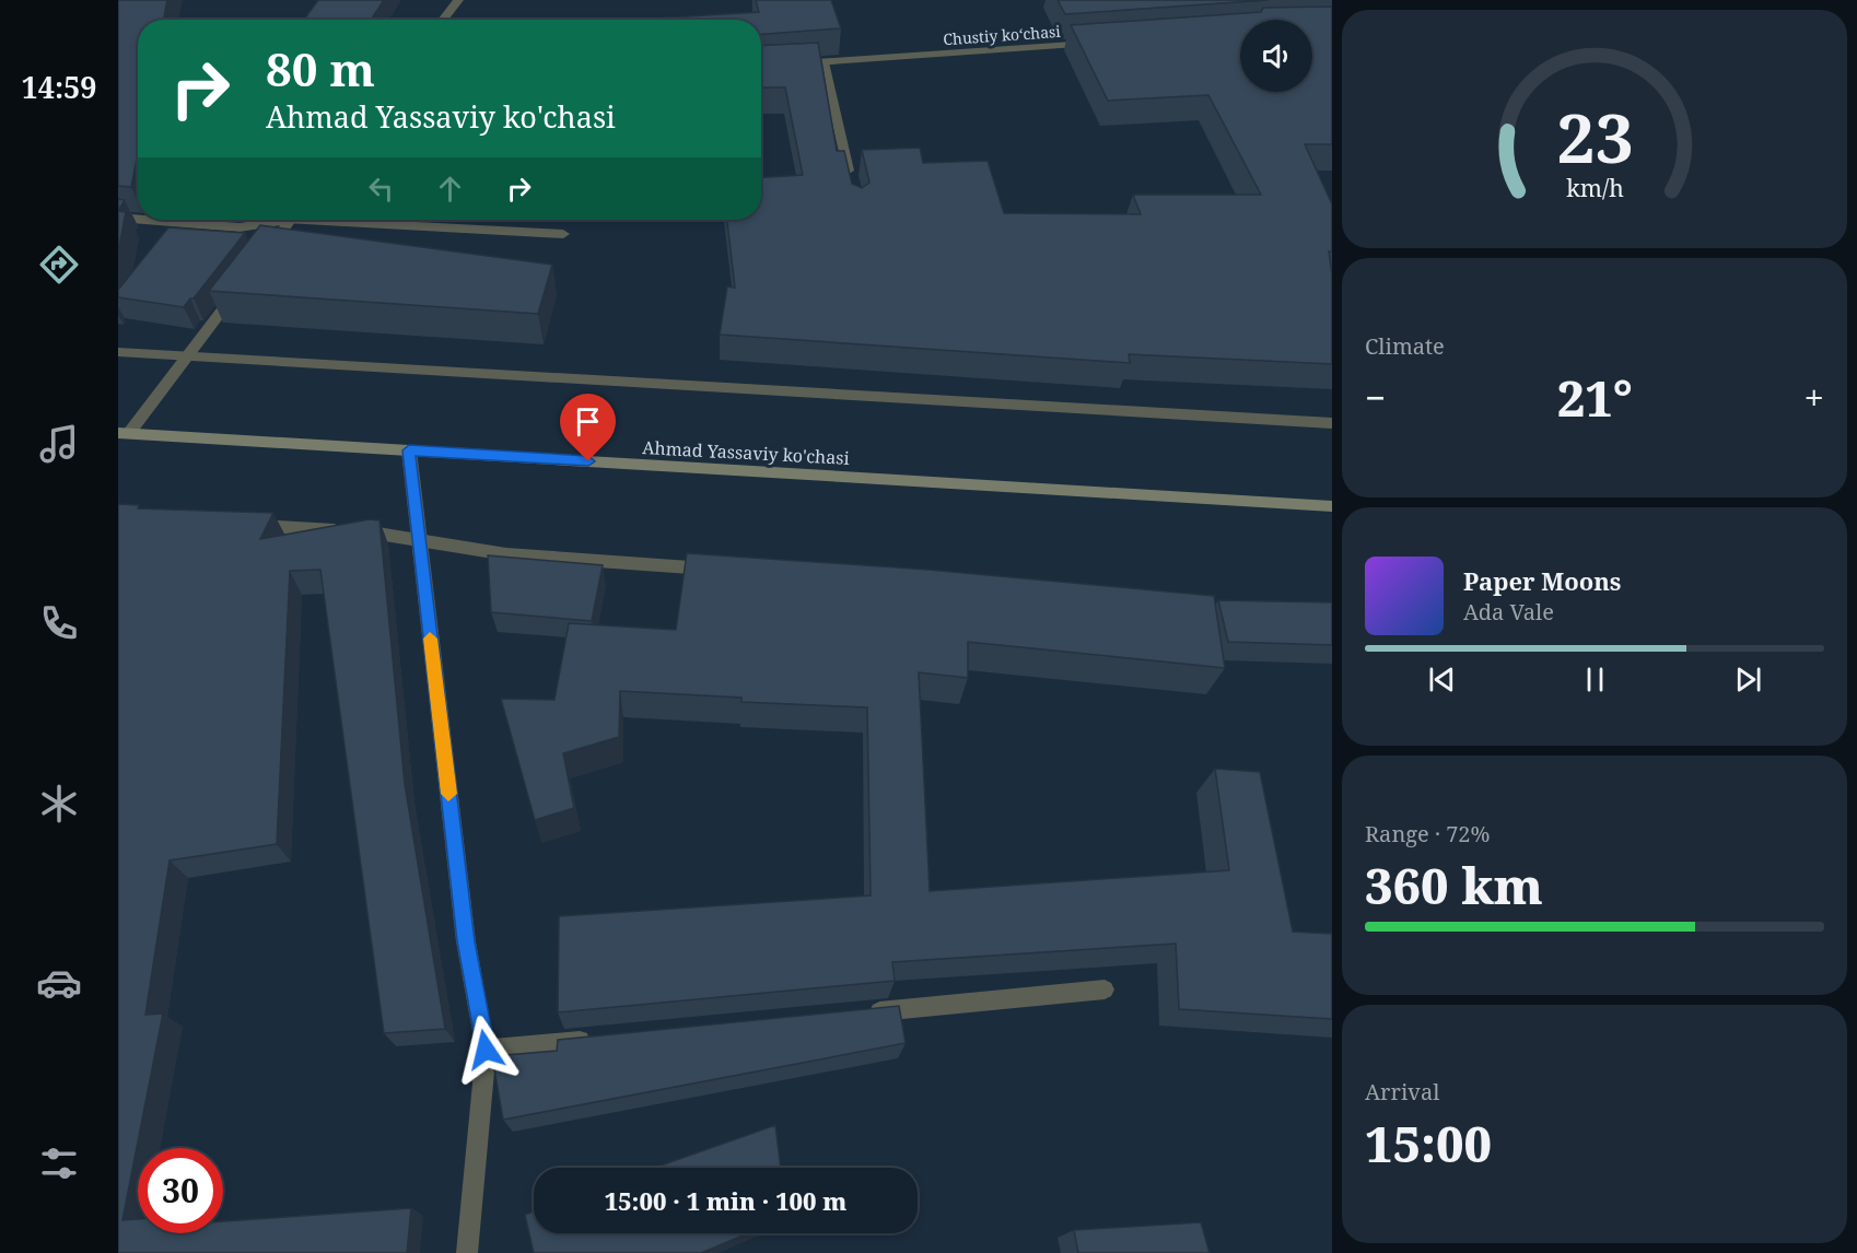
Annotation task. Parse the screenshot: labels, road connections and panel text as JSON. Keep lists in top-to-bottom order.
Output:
{
  "streets": {
    "main road": ["Ahmad Yassaviy ko'chasi"],
    "street": ["Chustiy koʻchasi"]
  },
  "page": {
    "tabs": "14:59",
    "turn": ["80 m", "Ahmad Yassaviy ko'chasi"],
    "tile": [
      "Climate",
      ["Range · 72%", "360 km"],
      ["Arrival", "15:00"]
    ],
    "heat": ["−", "21°", "+"],
    "song": ["Paper Moons", "Ada Vale"],
    "limit": "30",
    "trip": "15:00 · 1 min · 100 m",
    "gauge": ["23", "km/h"]
  }
}
